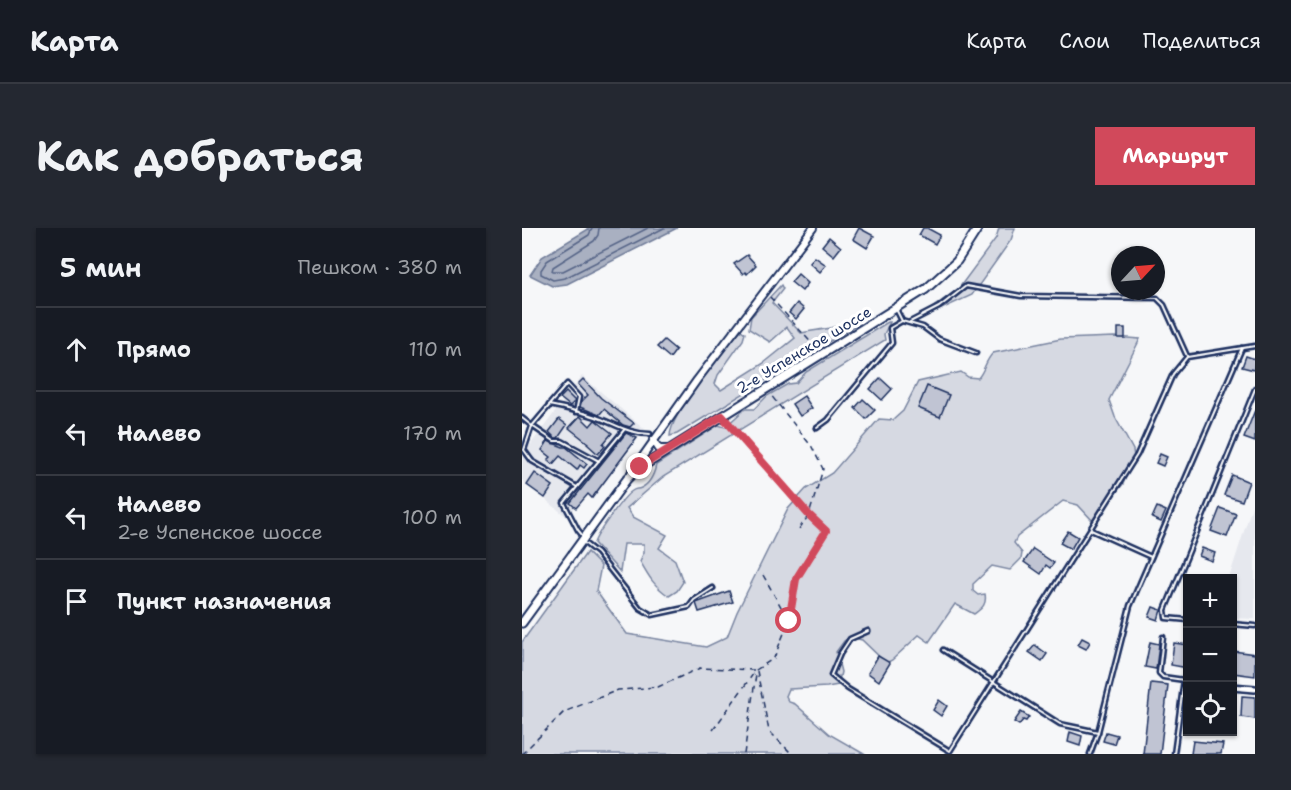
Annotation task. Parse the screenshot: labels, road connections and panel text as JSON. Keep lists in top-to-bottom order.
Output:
{
  "streets": {
    "main road": ["2-е Успенское шоссе"]
  },
  "north": "top right",
  "page": {
    "header": "Карта",
    "nav": ["Карта", "Слои", "Поделиться"],
    "buttons": "Маршрут",
    "title": "Как добраться",
    "heading": ["5 мин", "Пешком · 380 m"],
    "list": [
      ["Прямо", "110 m"],
      ["Налево", "170 m"],
      ["Налево", "2-е Успенское шоссе", "100 m"],
      "Пункт назначения"
    ],
    "map_buttons": ["+", "−"]
  }
}
